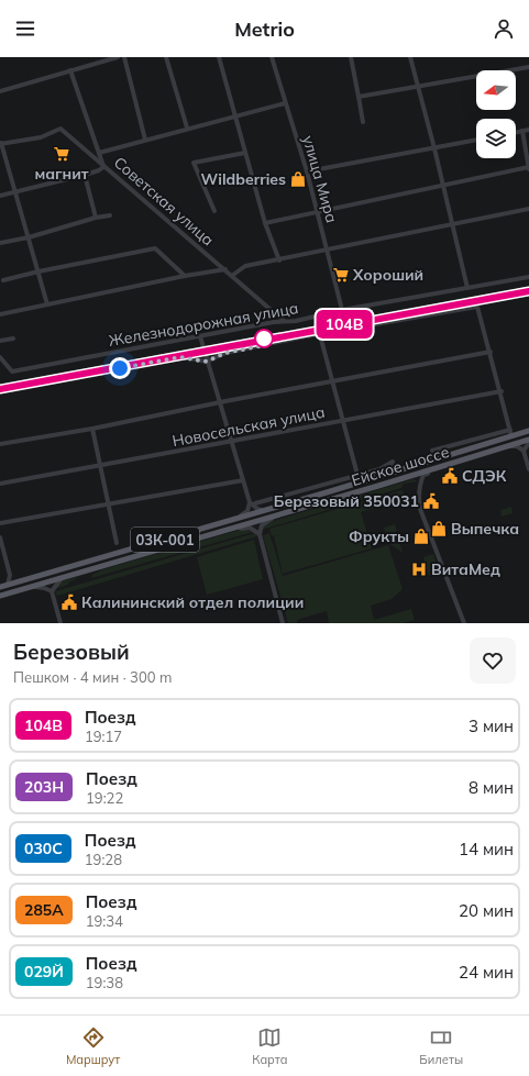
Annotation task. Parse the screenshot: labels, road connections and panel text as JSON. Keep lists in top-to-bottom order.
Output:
{
  "streets": {
    "main road": ["Ейское шоссе", "03К-001"],
    "street": [
      "улица Мира",
      "Советская улица",
      "Железнодорожная улица",
      "Новосельская улица"
    ]
  },
  "crossings": [
    ["улица Мира", "Железнодорожная улица"],
    ["Советская улица", "Железнодорожная улица"],
    ["Ейское шоссе", "03К-001"]
  ],
  "places": {
    "supermarket": ["магнит", "Хороший"],
    "shop": ["Wildberries", "Выпечка", "Фрукты"],
    "public building": ["СДЭК", "Березовый 350031", "Калининский отдел полиции"],
    "hospital": ["ВитаMед"]
  },
  "north": "left",
  "page": {
    "header": "Metrio",
    "on_map": "104В",
    "heading": ["Березовый", "Пешком · 4 мин · 300 m"],
    "list": [
      {
        "mark": "104В",
        "name": "Поезд",
        "note": "19:17",
        "value": "3 мин"
      },
      {
        "mark": "203Н",
        "name": "Поезд",
        "note": "19:22",
        "value": "8 мин"
      },
      {
        "mark": "030C",
        "name": "Поезд",
        "note": "19:28",
        "value": "14 мин"
      },
      {
        "mark": "285А",
        "name": "Поезд",
        "note": "19:34",
        "value": "20 мин"
      },
      {
        "mark": "029Й",
        "name": "Поезд",
        "note": "19:38",
        "value": "24 мин"
      }
    ],
    "tabs": ["Маршрут", "Карта", "Билеты"]
  }
}
